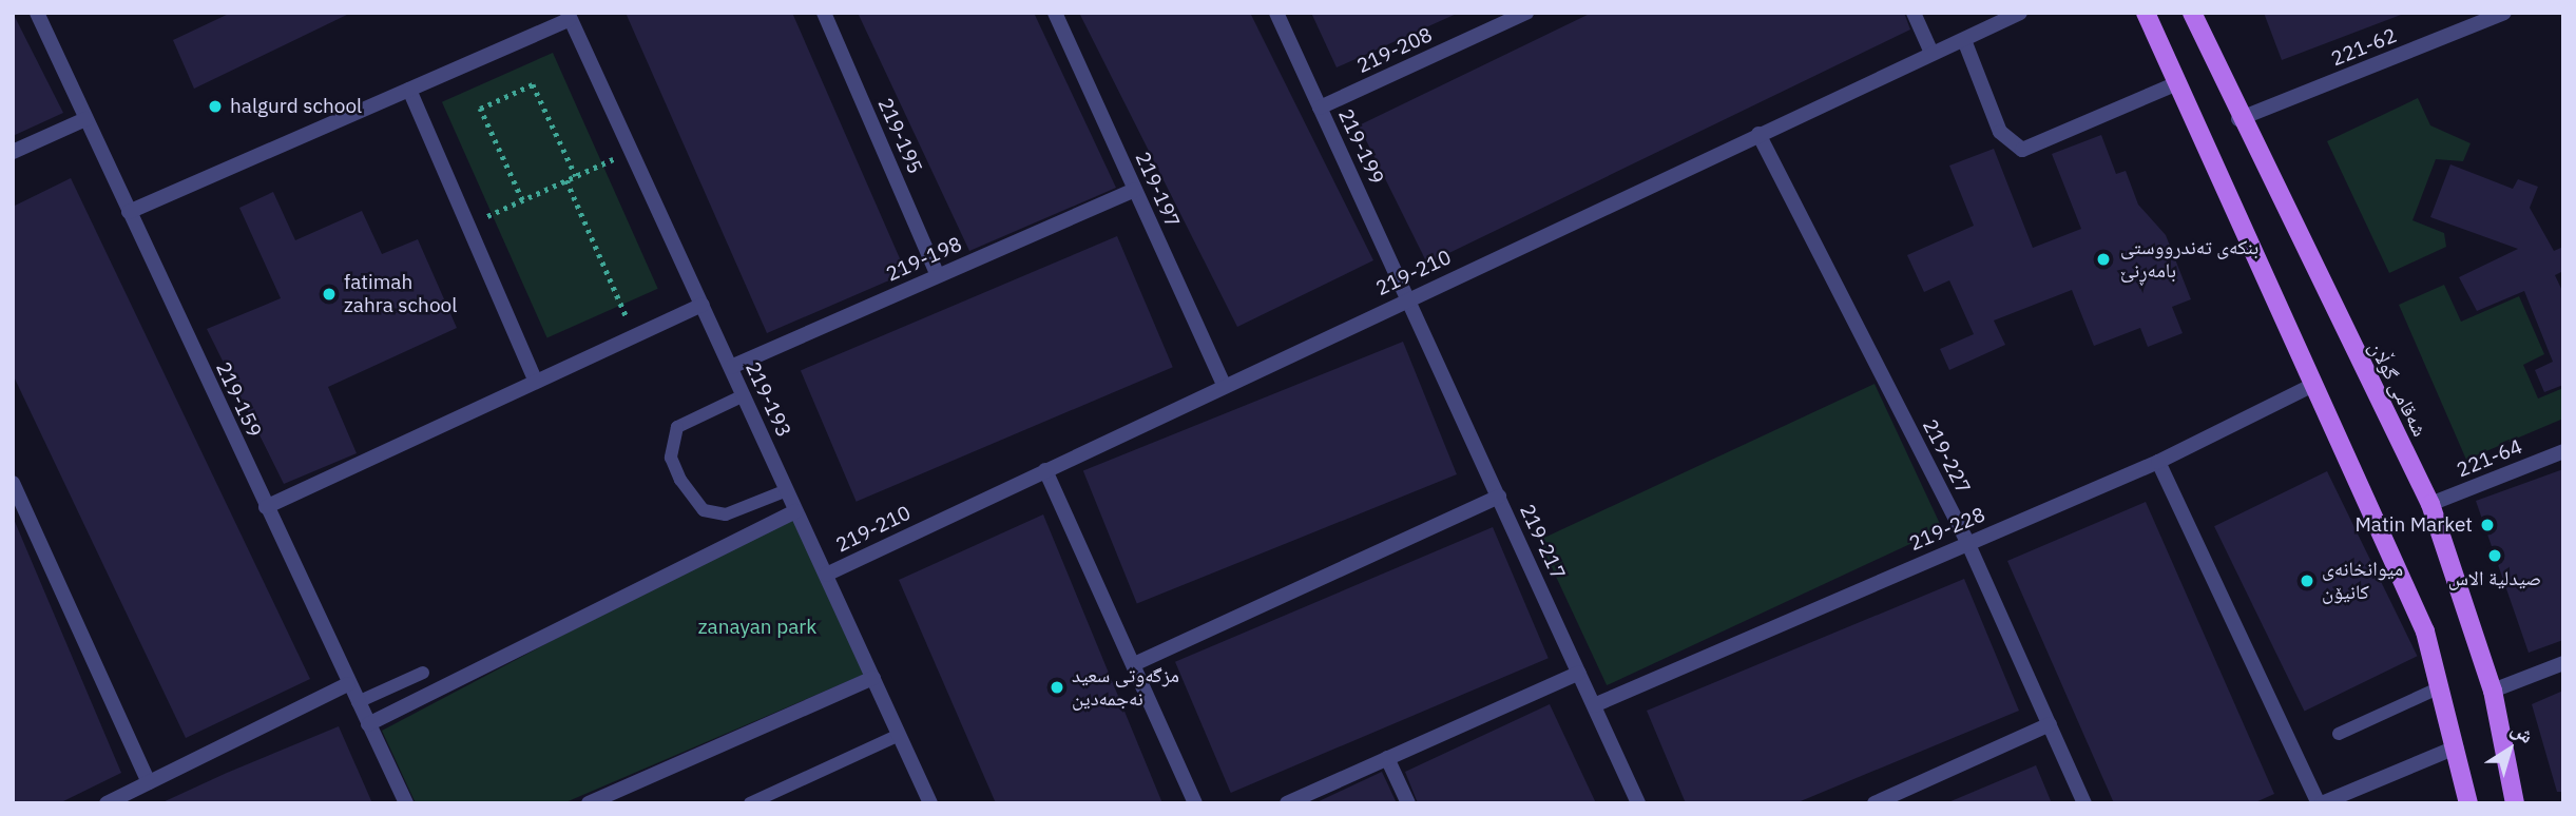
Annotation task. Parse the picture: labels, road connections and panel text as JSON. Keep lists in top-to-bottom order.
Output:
{
  "streets": {
    "main road": ["شەقامی گوڵان"],
    "street": [
      "221-62",
      "219-208",
      "219-195",
      "219-199",
      "219-197",
      "219-198",
      "219-210",
      "219-159",
      "219-193",
      "219-227",
      "221-64",
      "219-228",
      "219-217"
    ]
  },
  "crossings": [
    ["221-62", "شەقامی گوڵان"],
    ["219-208", "219-199"],
    ["219-195", "219-198"],
    ["219-199", "219-210"],
    ["219-199", "219-217"],
    ["219-197", "219-198"],
    ["219-197", "219-210"],
    ["219-198", "219-193"],
    ["219-210", "219-193"],
    ["219-210", "219-227"],
    ["219-210", "219-217"],
    ["شەقامی گوڵان", "221-64"],
    ["219-227", "219-228"],
    ["219-228", "219-217"]
  ],
  "parks": ["zanayan park"],
  "places": [
    "halgurd school",
    "بنکەی تەندرووستی بامەڕنێ",
    "fatimah zahra school",
    "Matin Market",
    "صيدلية الاس",
    "میوانخانەی کانیۆن",
    "مزگەوتی سعید نەجمەدین"
  ],
  "north": "top right"
}
